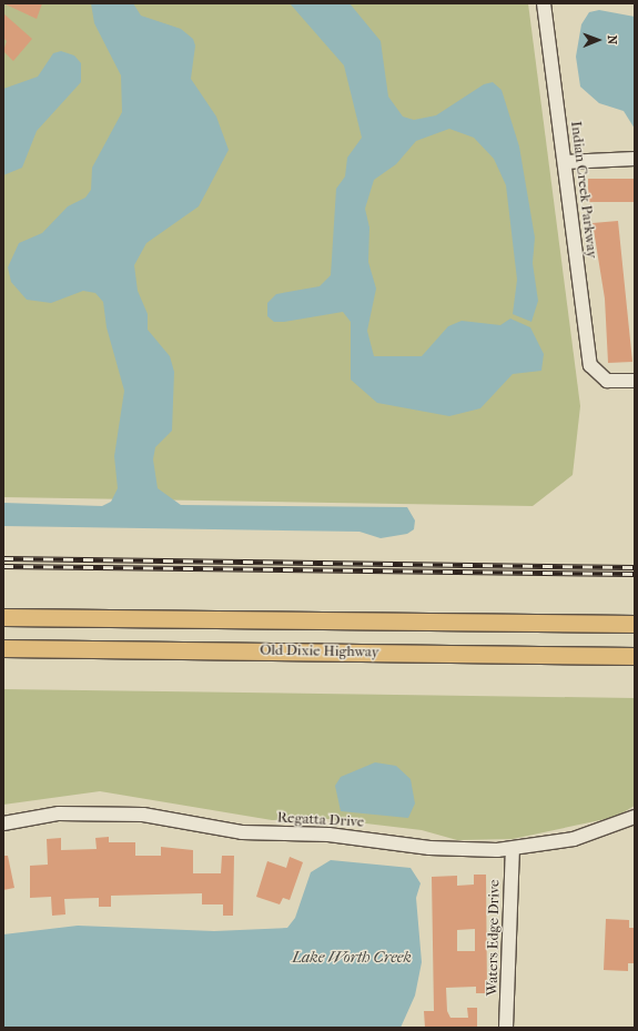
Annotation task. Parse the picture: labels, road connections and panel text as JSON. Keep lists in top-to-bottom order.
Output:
{
  "streets": {
    "main road": ["Old Dixie Highway"],
    "street": ["Indian Creek Parkway", "Regatta Drive", "Waters Edge Drive"]
  },
  "crossings": [
    ["Regatta Drive", "Waters Edge Drive"]
  ],
  "water": ["Lake Worth Creek"],
  "north": "right"
}
